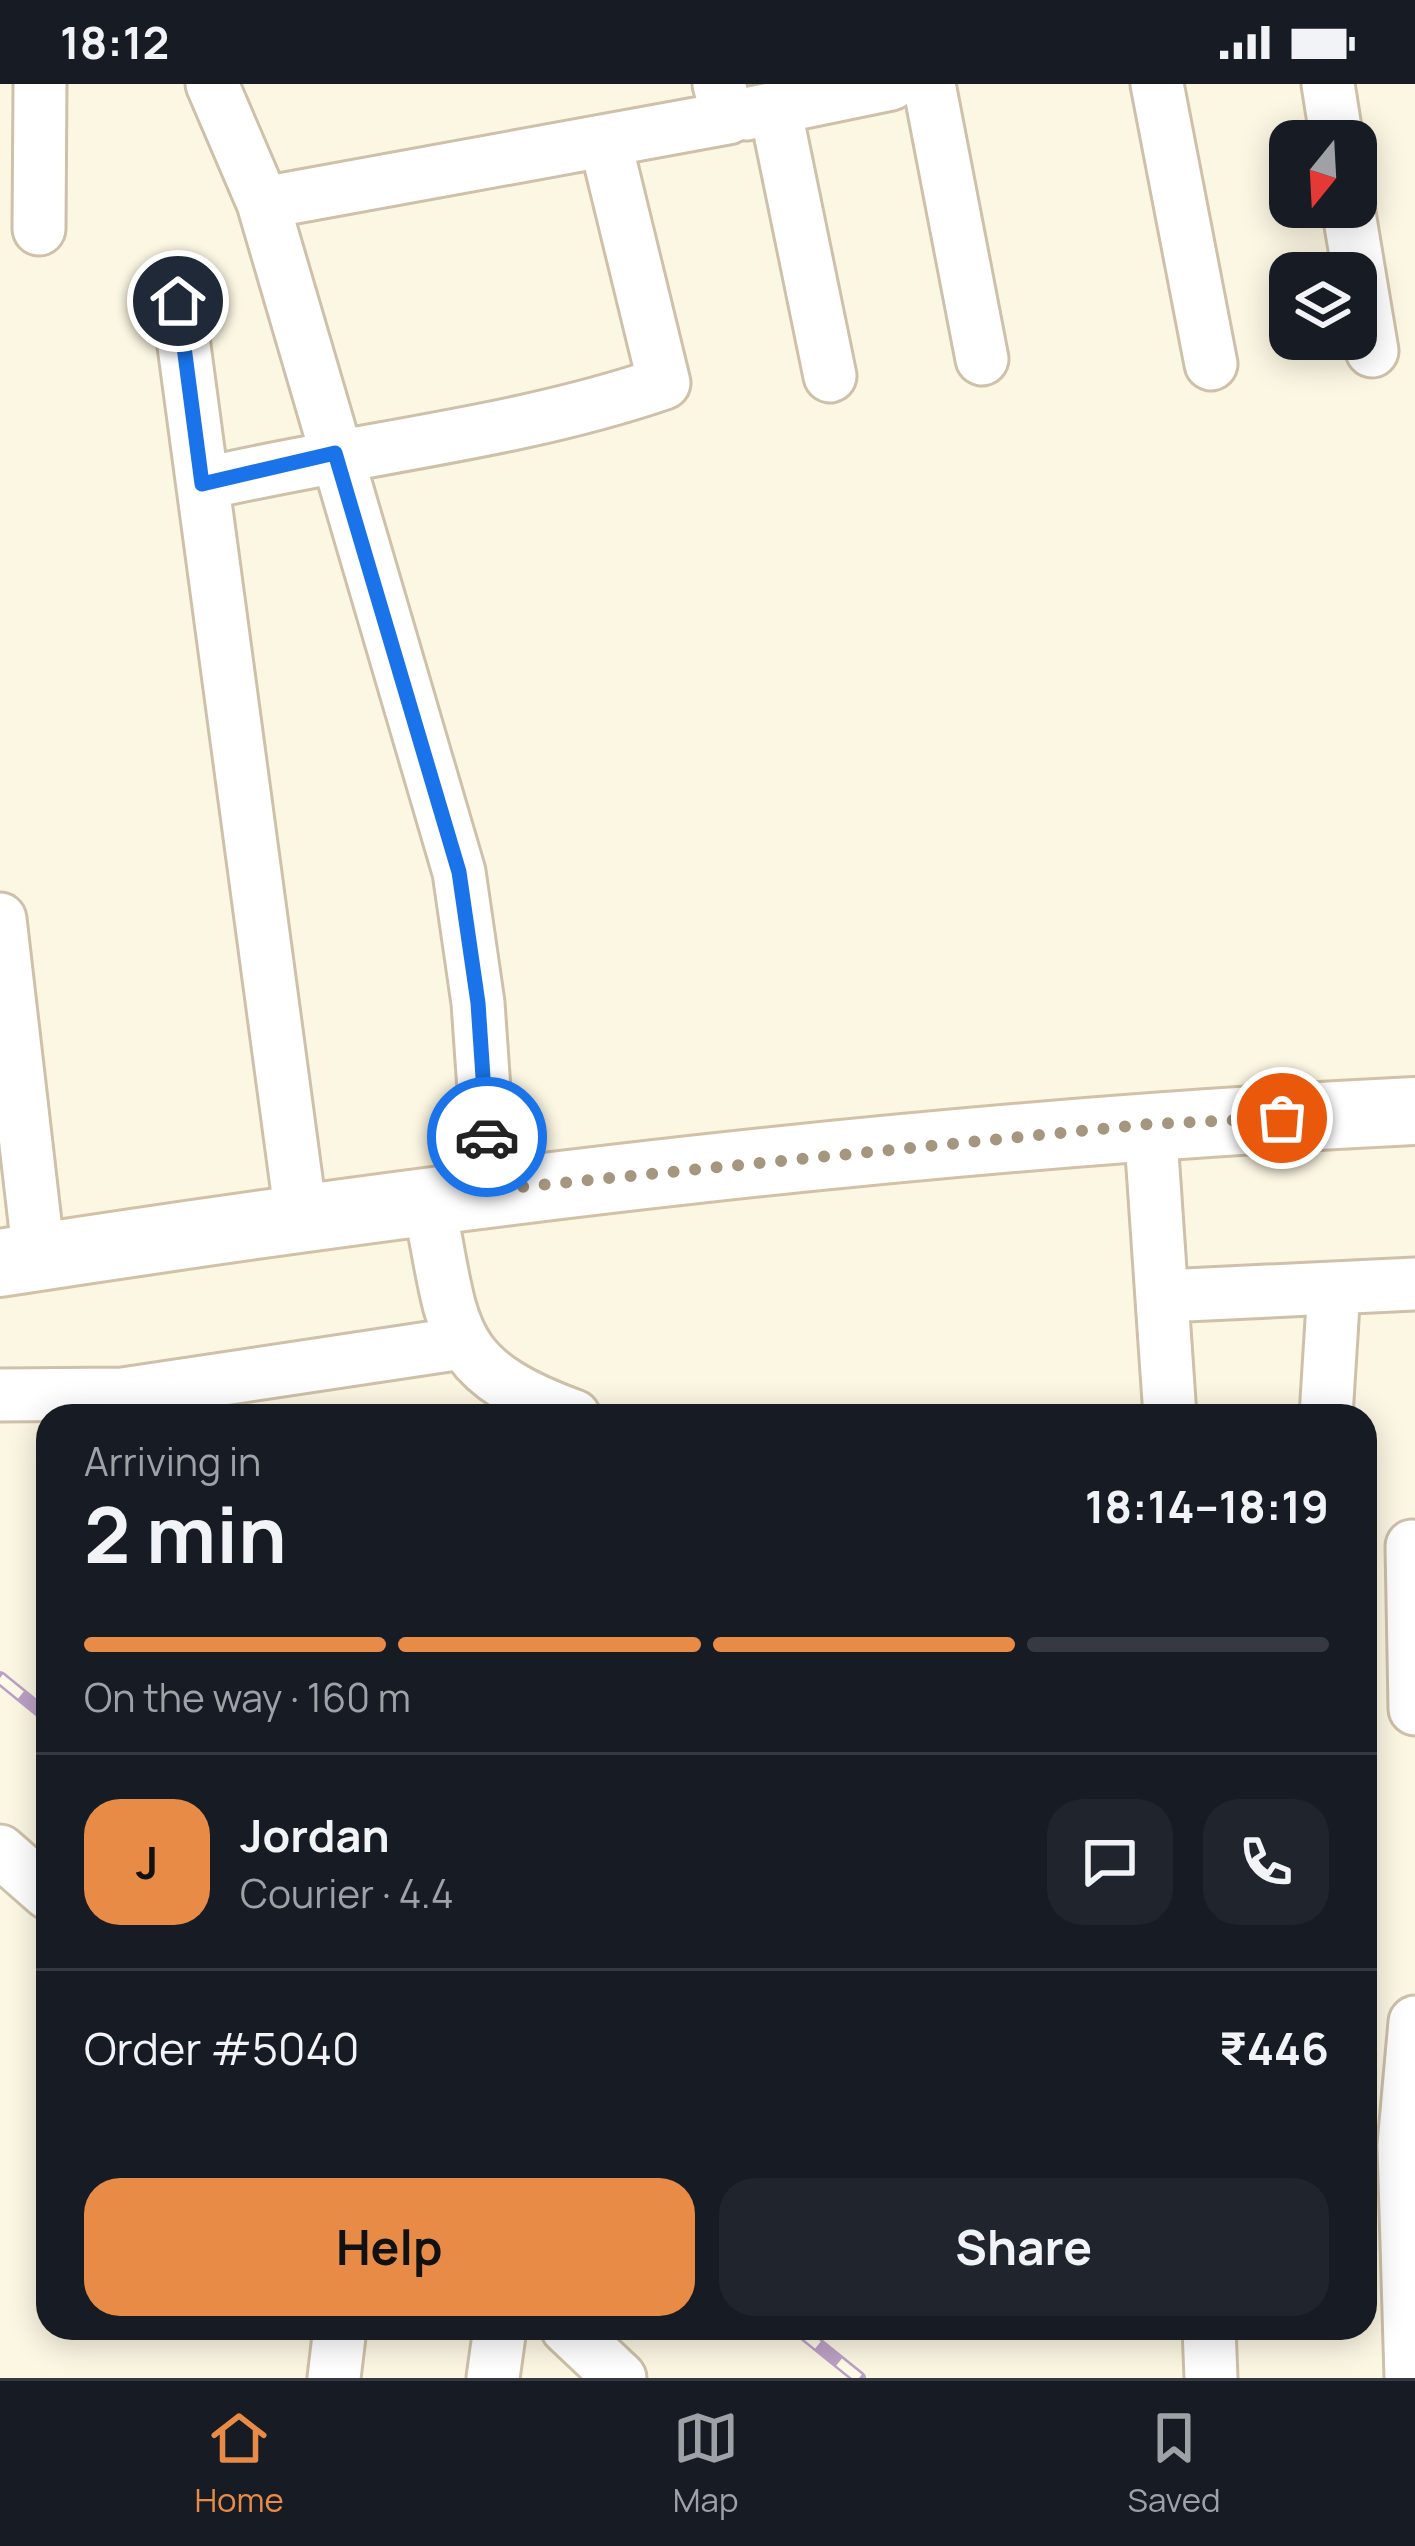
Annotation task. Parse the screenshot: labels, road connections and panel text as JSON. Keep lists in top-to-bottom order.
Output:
{
  "north": "bottom",
  "page": {
    "status": "18:12",
    "heading": ["2 min", "Arriving in", "18:14–18:19"],
    "panel": [
      "Jordan",
      "Courier · 4.4",
      "Order #5040",
      "₹446"
    ],
    "bar": "On the way · 160 m",
    "round": "J",
    "buttons": ["Help", "Share"],
    "tabs": ["Home", "Map", "Saved"]
  }
}
